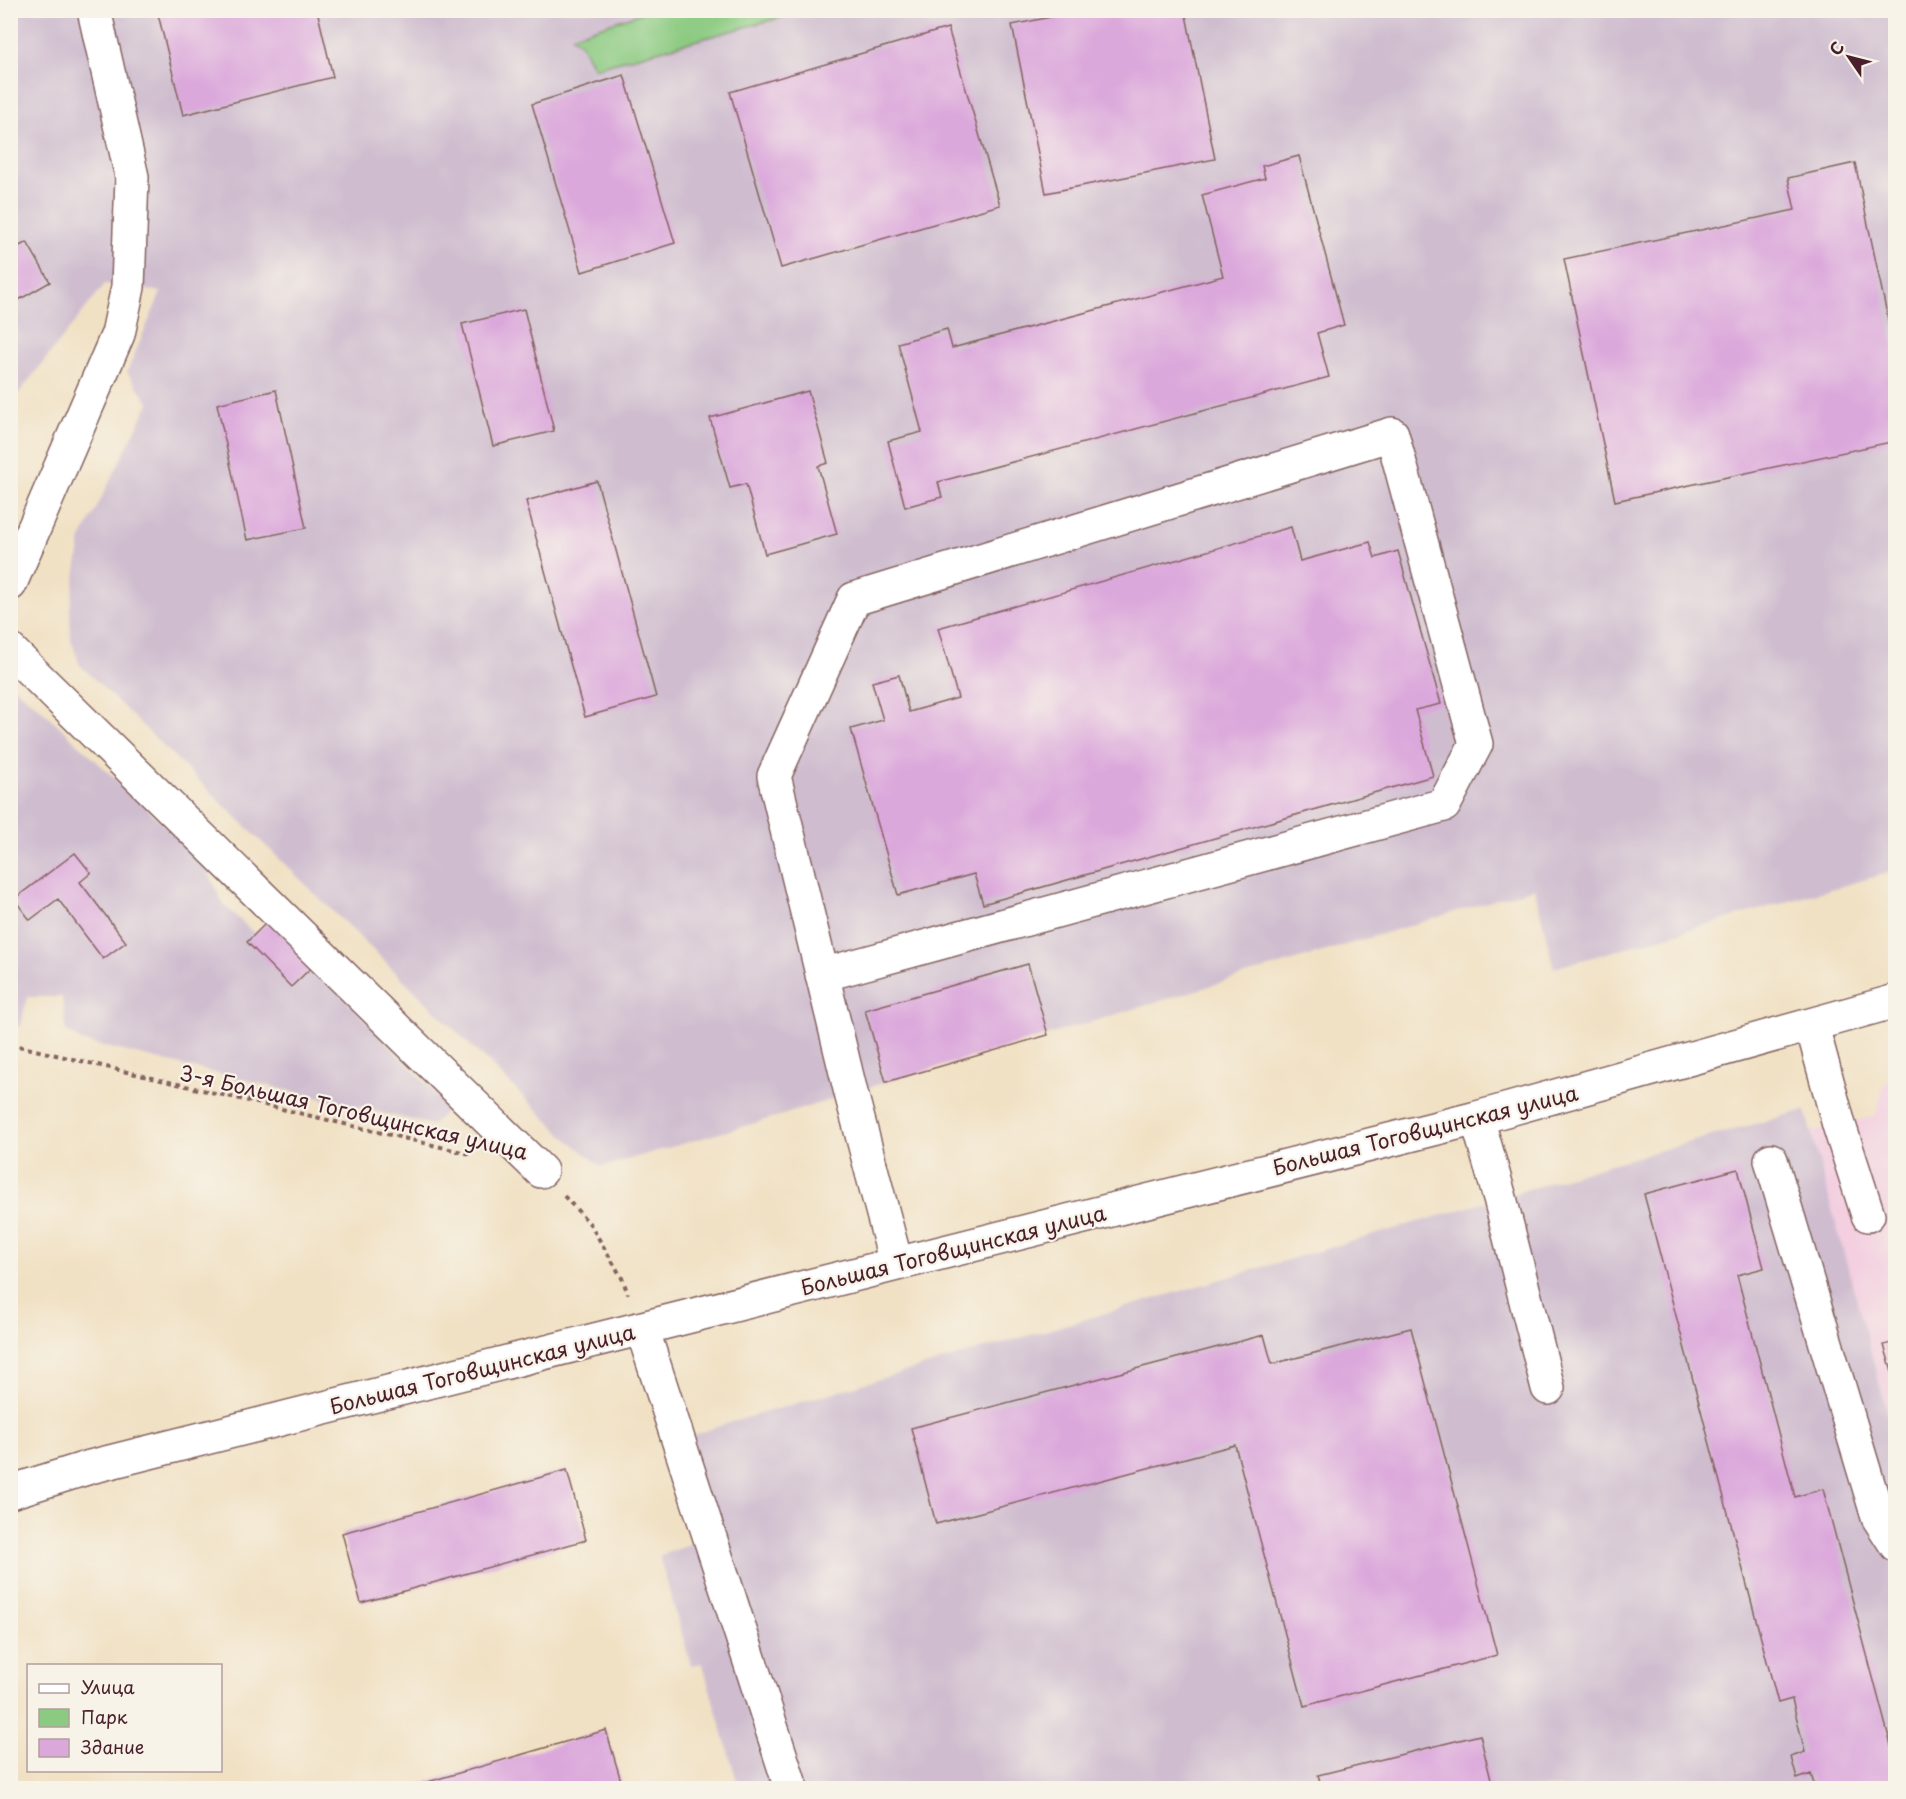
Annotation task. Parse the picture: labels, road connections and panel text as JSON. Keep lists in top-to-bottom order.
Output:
{
  "streets": {
    "street": ["Большая Тоговщинская улица"],
    "path": ["3-я Большая Тоговщинская улица"]
  },
  "crossings": [
    ["3-я Большая Тоговщинская улица", "Большая Тоговщинская улица"]
  ],
  "legend": ["Улица", "Парк", "Здание"],
  "north": "top left"
}
